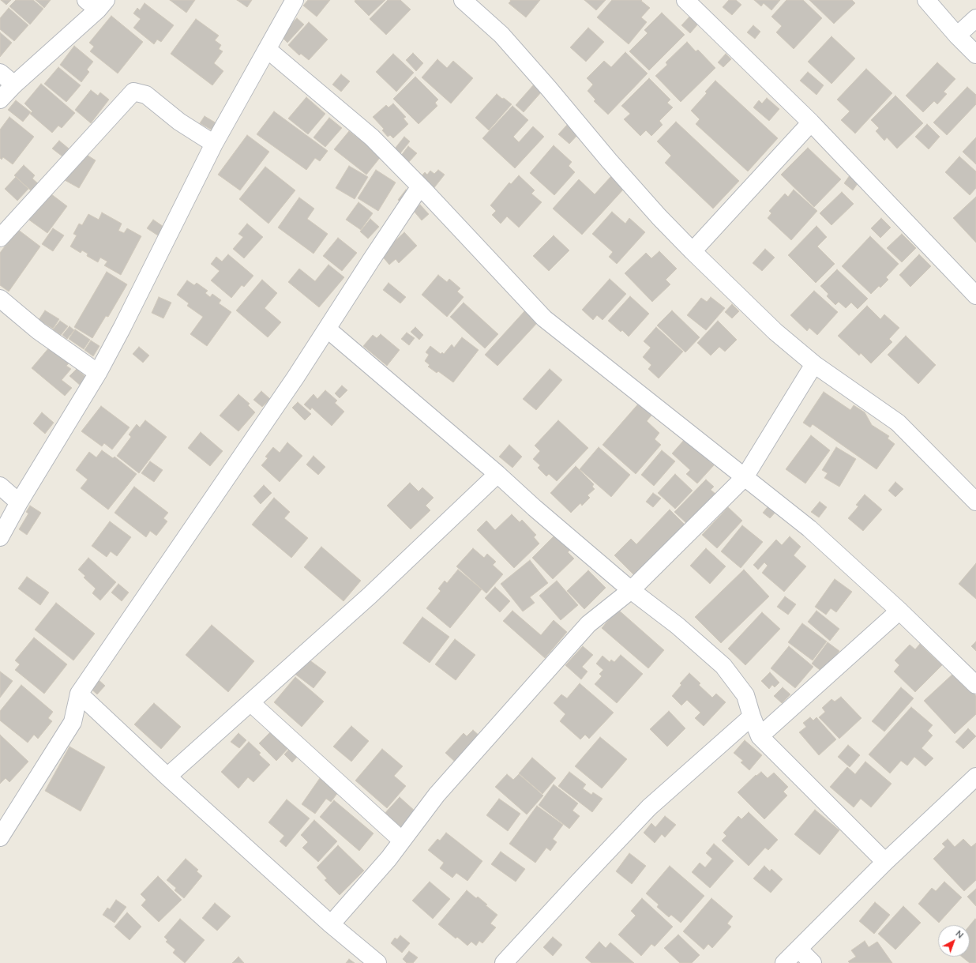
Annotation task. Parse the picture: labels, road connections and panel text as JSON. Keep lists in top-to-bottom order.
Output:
{
  "north": "top right"
}
